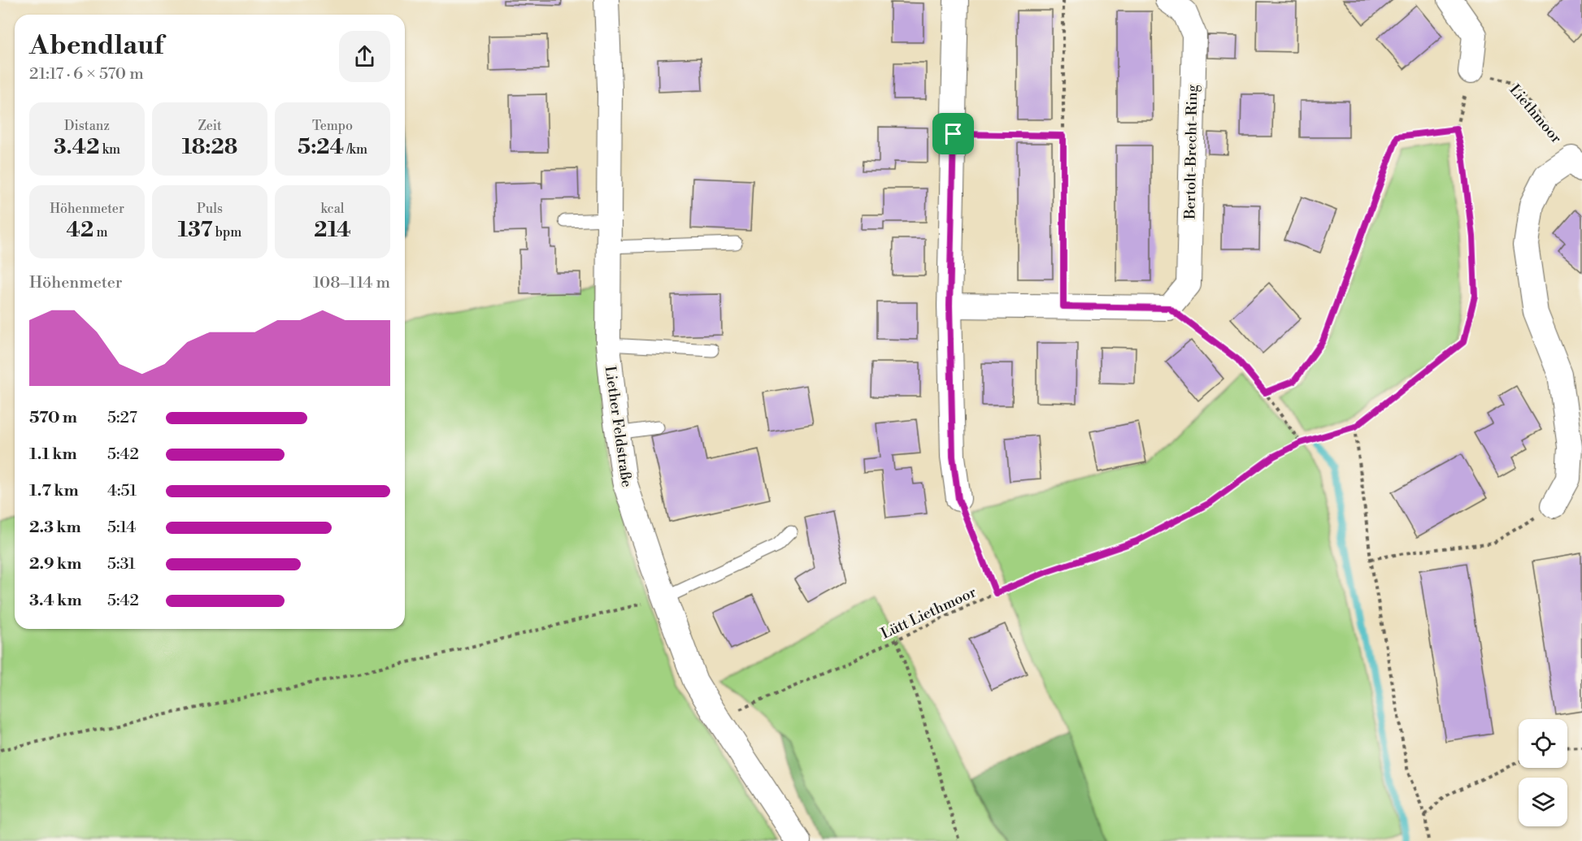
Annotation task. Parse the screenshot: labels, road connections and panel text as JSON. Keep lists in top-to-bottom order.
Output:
{
  "streets": {
    "street": ["Bertolt-Brecht-Ring", "Liether Feldstraße"],
    "path": ["Liethmoor", "Lütt Liethmoor"]
  },
  "crossings": [
    ["Liether Feldstraße", "Lütt Liethmoor"]
  ],
  "page": {
    "heading": ["Abendlauf", "21:17 · 6 × 570 m"],
    "stats": [
      ["Distanz", "3.42 km"],
      ["Zeit", "18:28"],
      ["Tempo", "5:24 /km"],
      ["Höhenmeter", "42 m"],
      ["Puls", "137 bpm"],
      ["kcal", "214"]
    ],
    "chart": ["Höhenmeter", "108–114 m"],
    "list": [
      {
        "name": "570 m",
        "note": "5:27"
      },
      {
        "name": "1.1 km",
        "note": "5:42"
      },
      {
        "name": "1.7 km",
        "note": "4:51"
      },
      {
        "name": "2.3 km",
        "note": "5:14"
      },
      {
        "name": "2.9 km",
        "note": "5:31"
      },
      {
        "name": "3.4 km",
        "note": "5:42"
      }
    ]
  }
}
